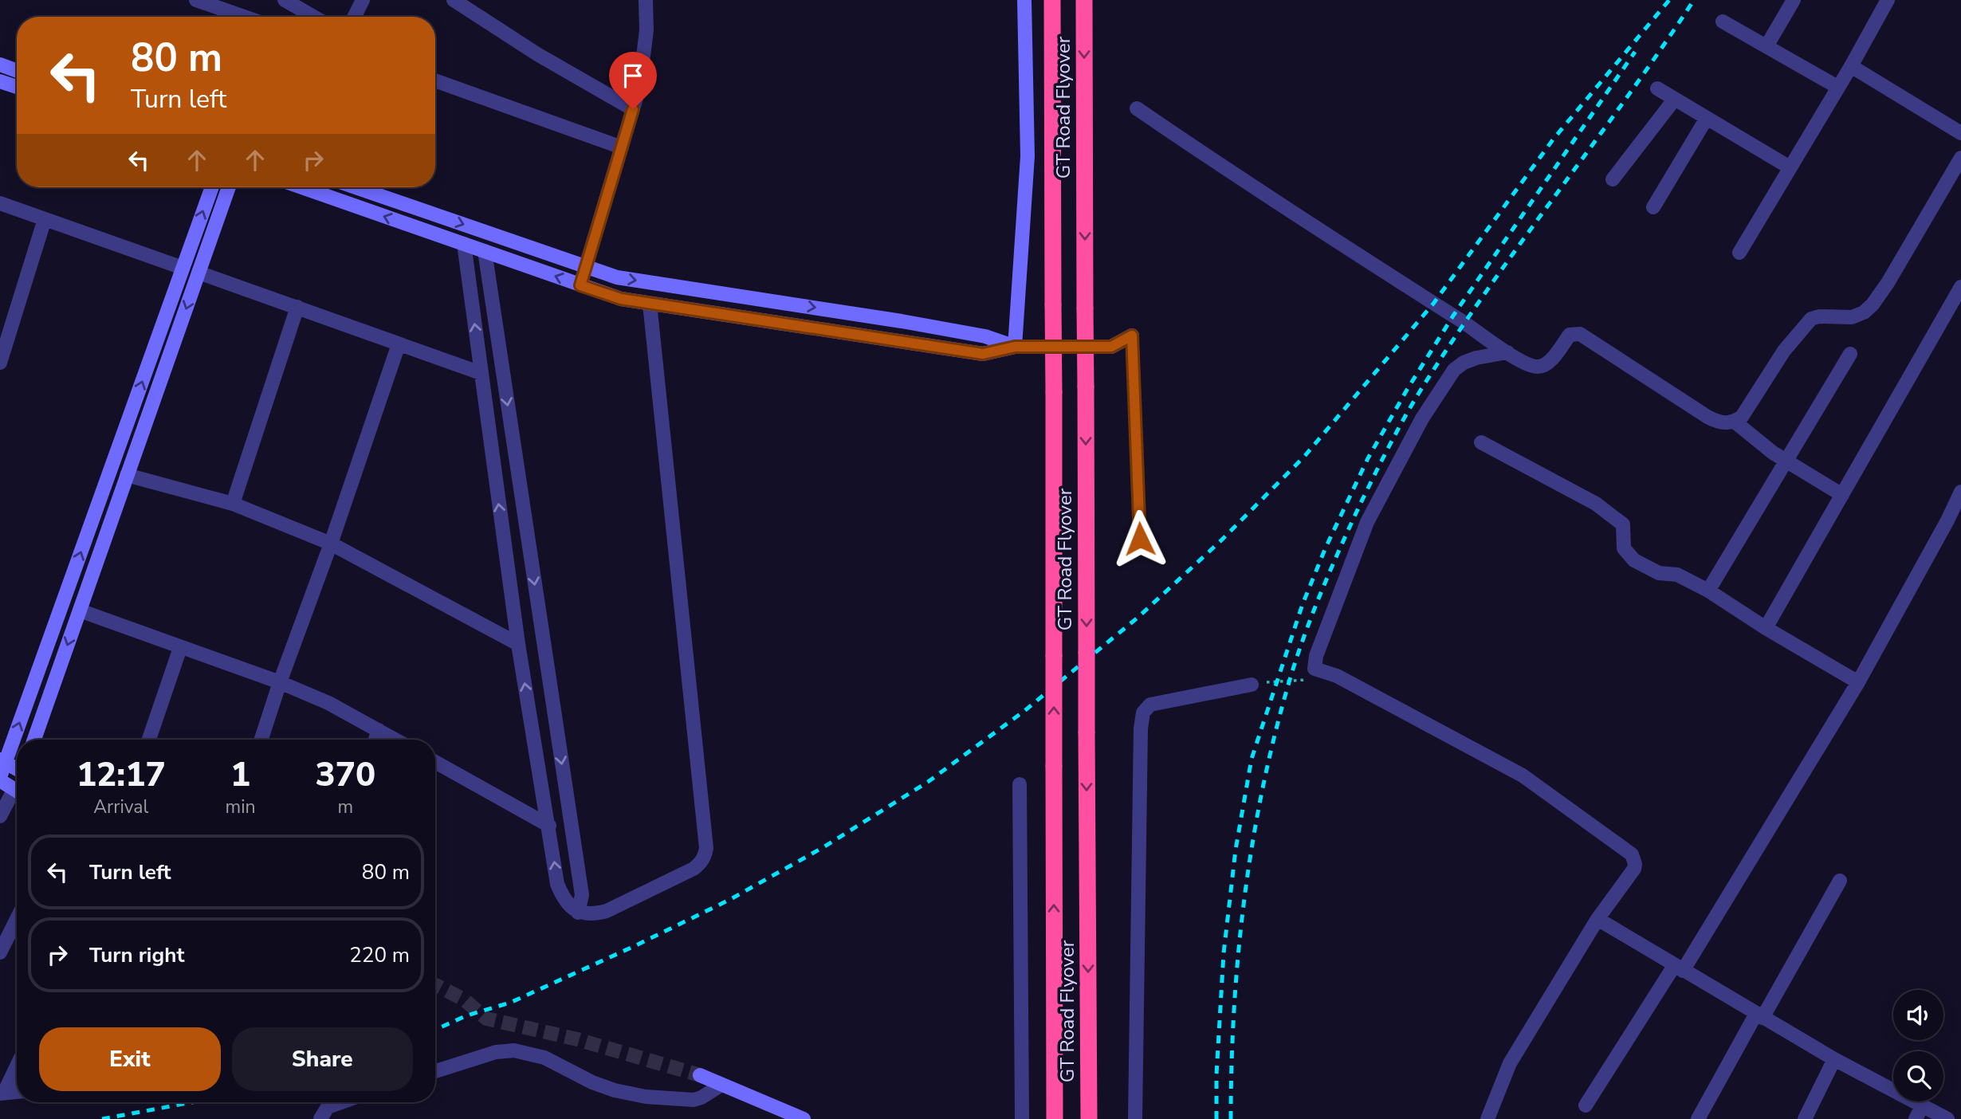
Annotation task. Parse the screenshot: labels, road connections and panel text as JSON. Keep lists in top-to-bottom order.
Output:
{
  "streets": {
    "highway": ["GT Road Flyover"]
  },
  "page": {
    "turn": ["80 m", "Turn left"],
    "eta": [
      "12:17",
      "Arrival",
      "1",
      "min",
      "370",
      "m"
    ],
    "list": [
      {
        "name": "Turn left",
        "value": "80 m"
      },
      {
        "name": "Turn right",
        "value": "220 m"
      }
    ],
    "buttons": ["Exit", "Share"]
  }
}
